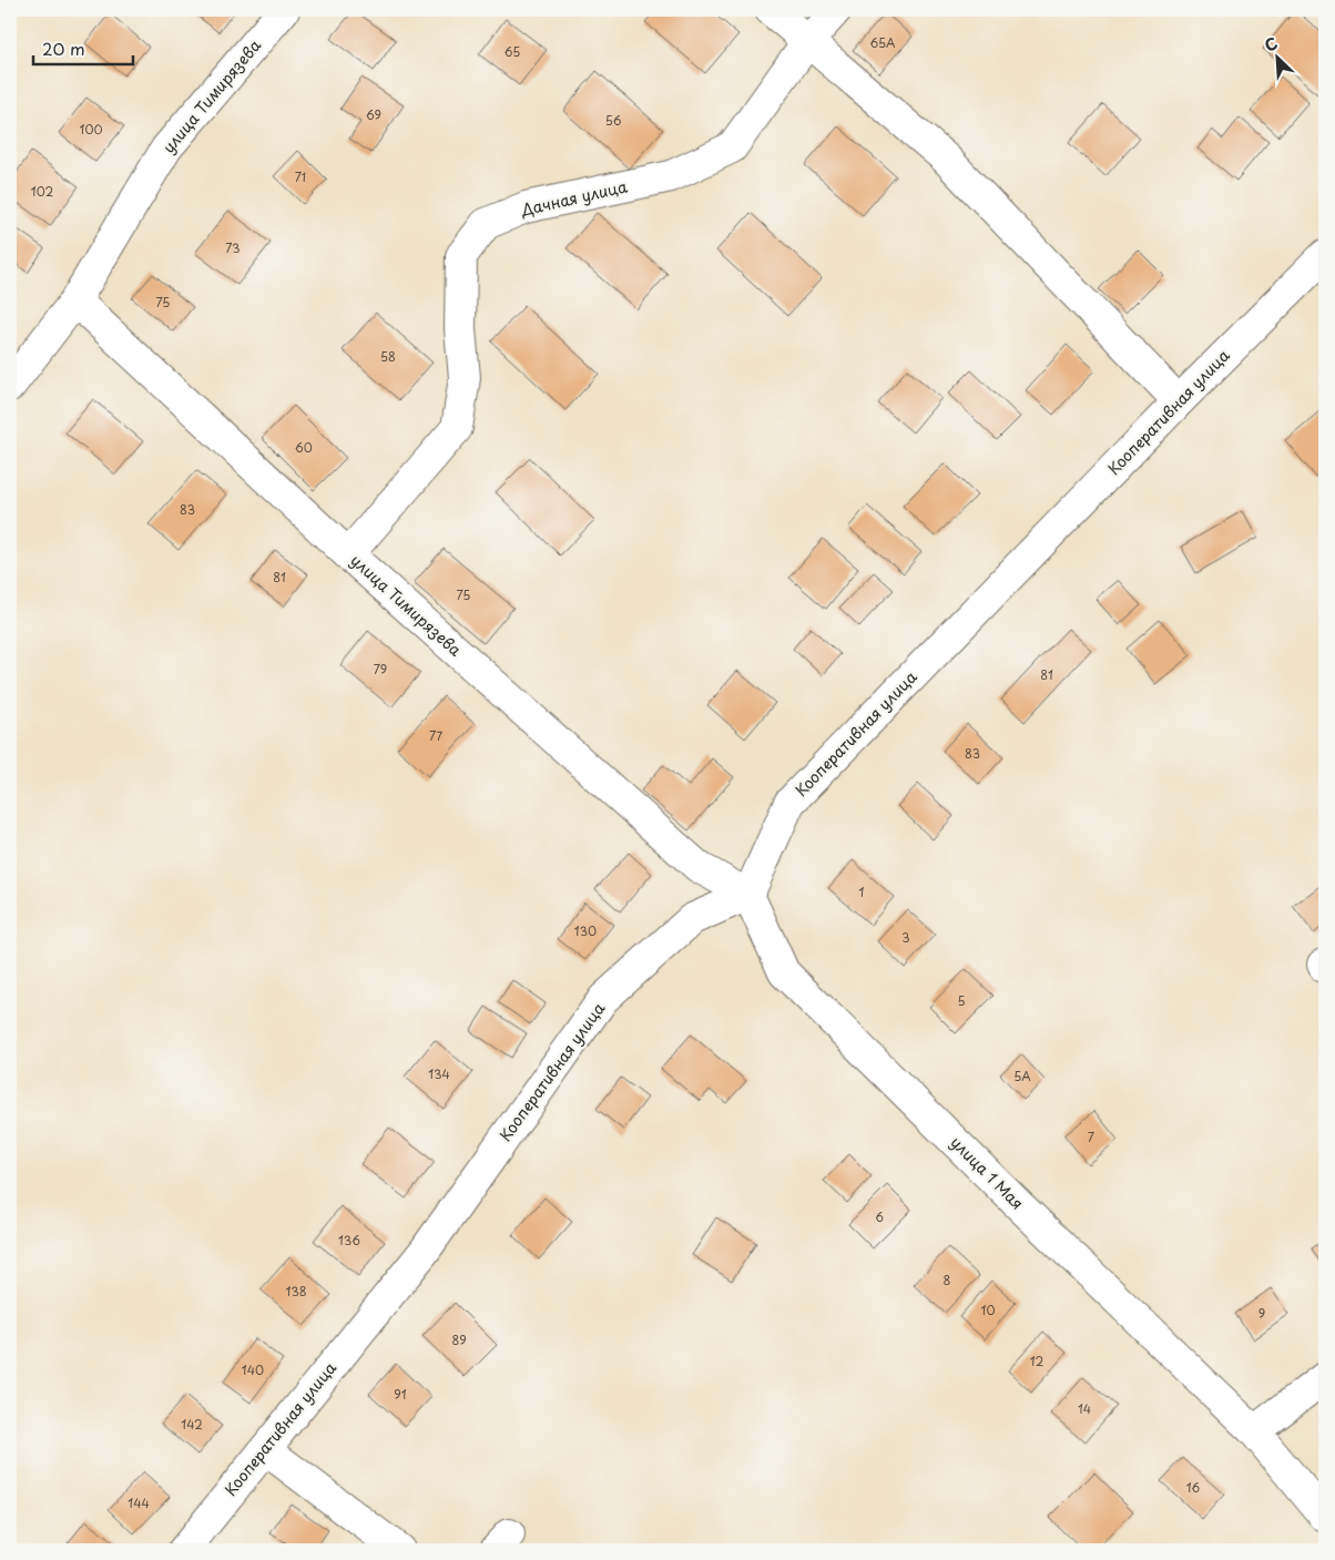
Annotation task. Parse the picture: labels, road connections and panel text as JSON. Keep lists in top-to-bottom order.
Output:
{
  "streets": {
    "street": [
      "улица Тимирязева",
      "Дачная улица",
      "Кооперативная улица",
      "улица 1 Мая"
    ]
  },
  "crossings": [
    ["улица Тимирязева", "Дачная улица"],
    ["улица Тимирязева", "Кооперативная улица"],
    ["улица Тимирязева", "улица 1 Мая"],
    ["Кооперативная улица", "улица 1 Мая"]
  ],
  "house_numbers": [
    "65А",
    "65",
    "69",
    "56",
    "100",
    "71",
    "102",
    "73",
    "75",
    "58",
    "60",
    "83",
    "81",
    "75",
    "79",
    "81",
    "77",
    "83",
    "1",
    "130",
    "3",
    "5",
    "134",
    "5А",
    "7",
    "6",
    "136",
    "8",
    "138",
    "10",
    "9",
    "89",
    "12",
    "140",
    "91",
    "14",
    "142",
    "16",
    "144"
  ],
  "scale_bar": "20 m",
  "north": "top left"
}
